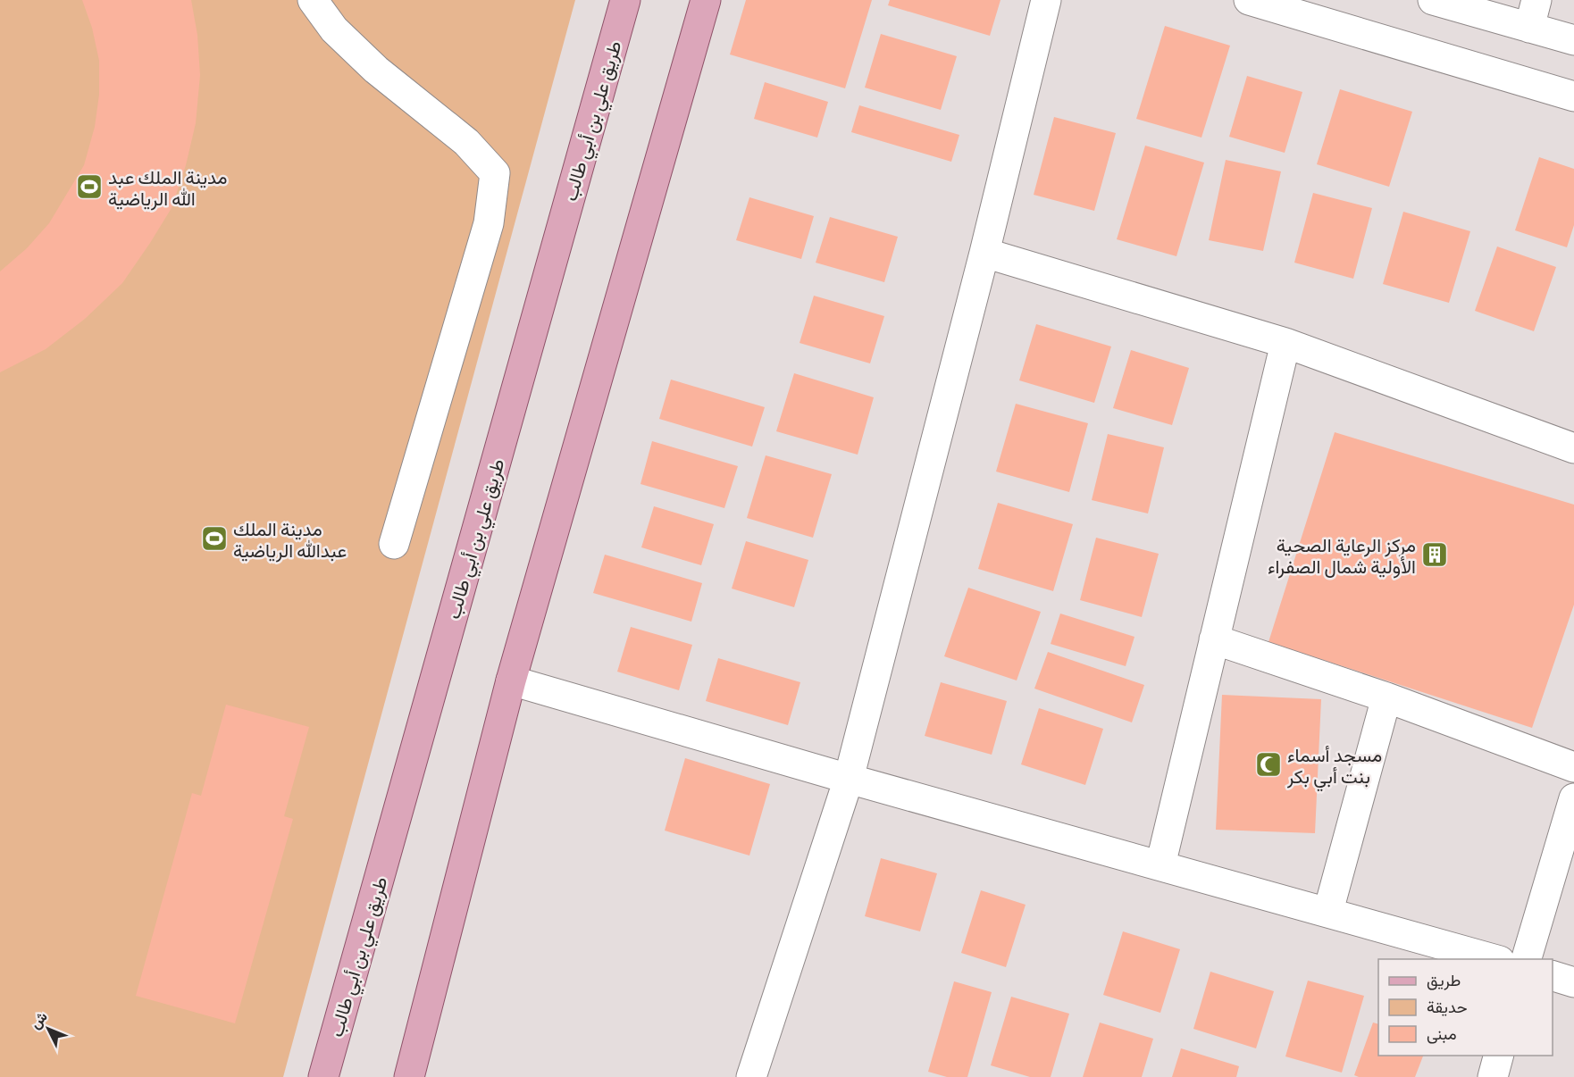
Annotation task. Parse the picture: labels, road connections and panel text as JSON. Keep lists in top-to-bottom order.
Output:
{
  "streets": {
    "main road": ["طريق علي بن أبي طالب"]
  },
  "places": {
    "sports": ["مدينة الملك عبد الله الرياضية", "مدينة الملك عبدالله الرياضية"],
    "building": ["مركز الرعاية الصحية الأولية شمال الصفراء"],
    "mosque": ["مسجد أسماء بنت أبي بكر"]
  },
  "legend": ["طريق", "حديقة", "مبنى"],
  "north": "top left"
}
